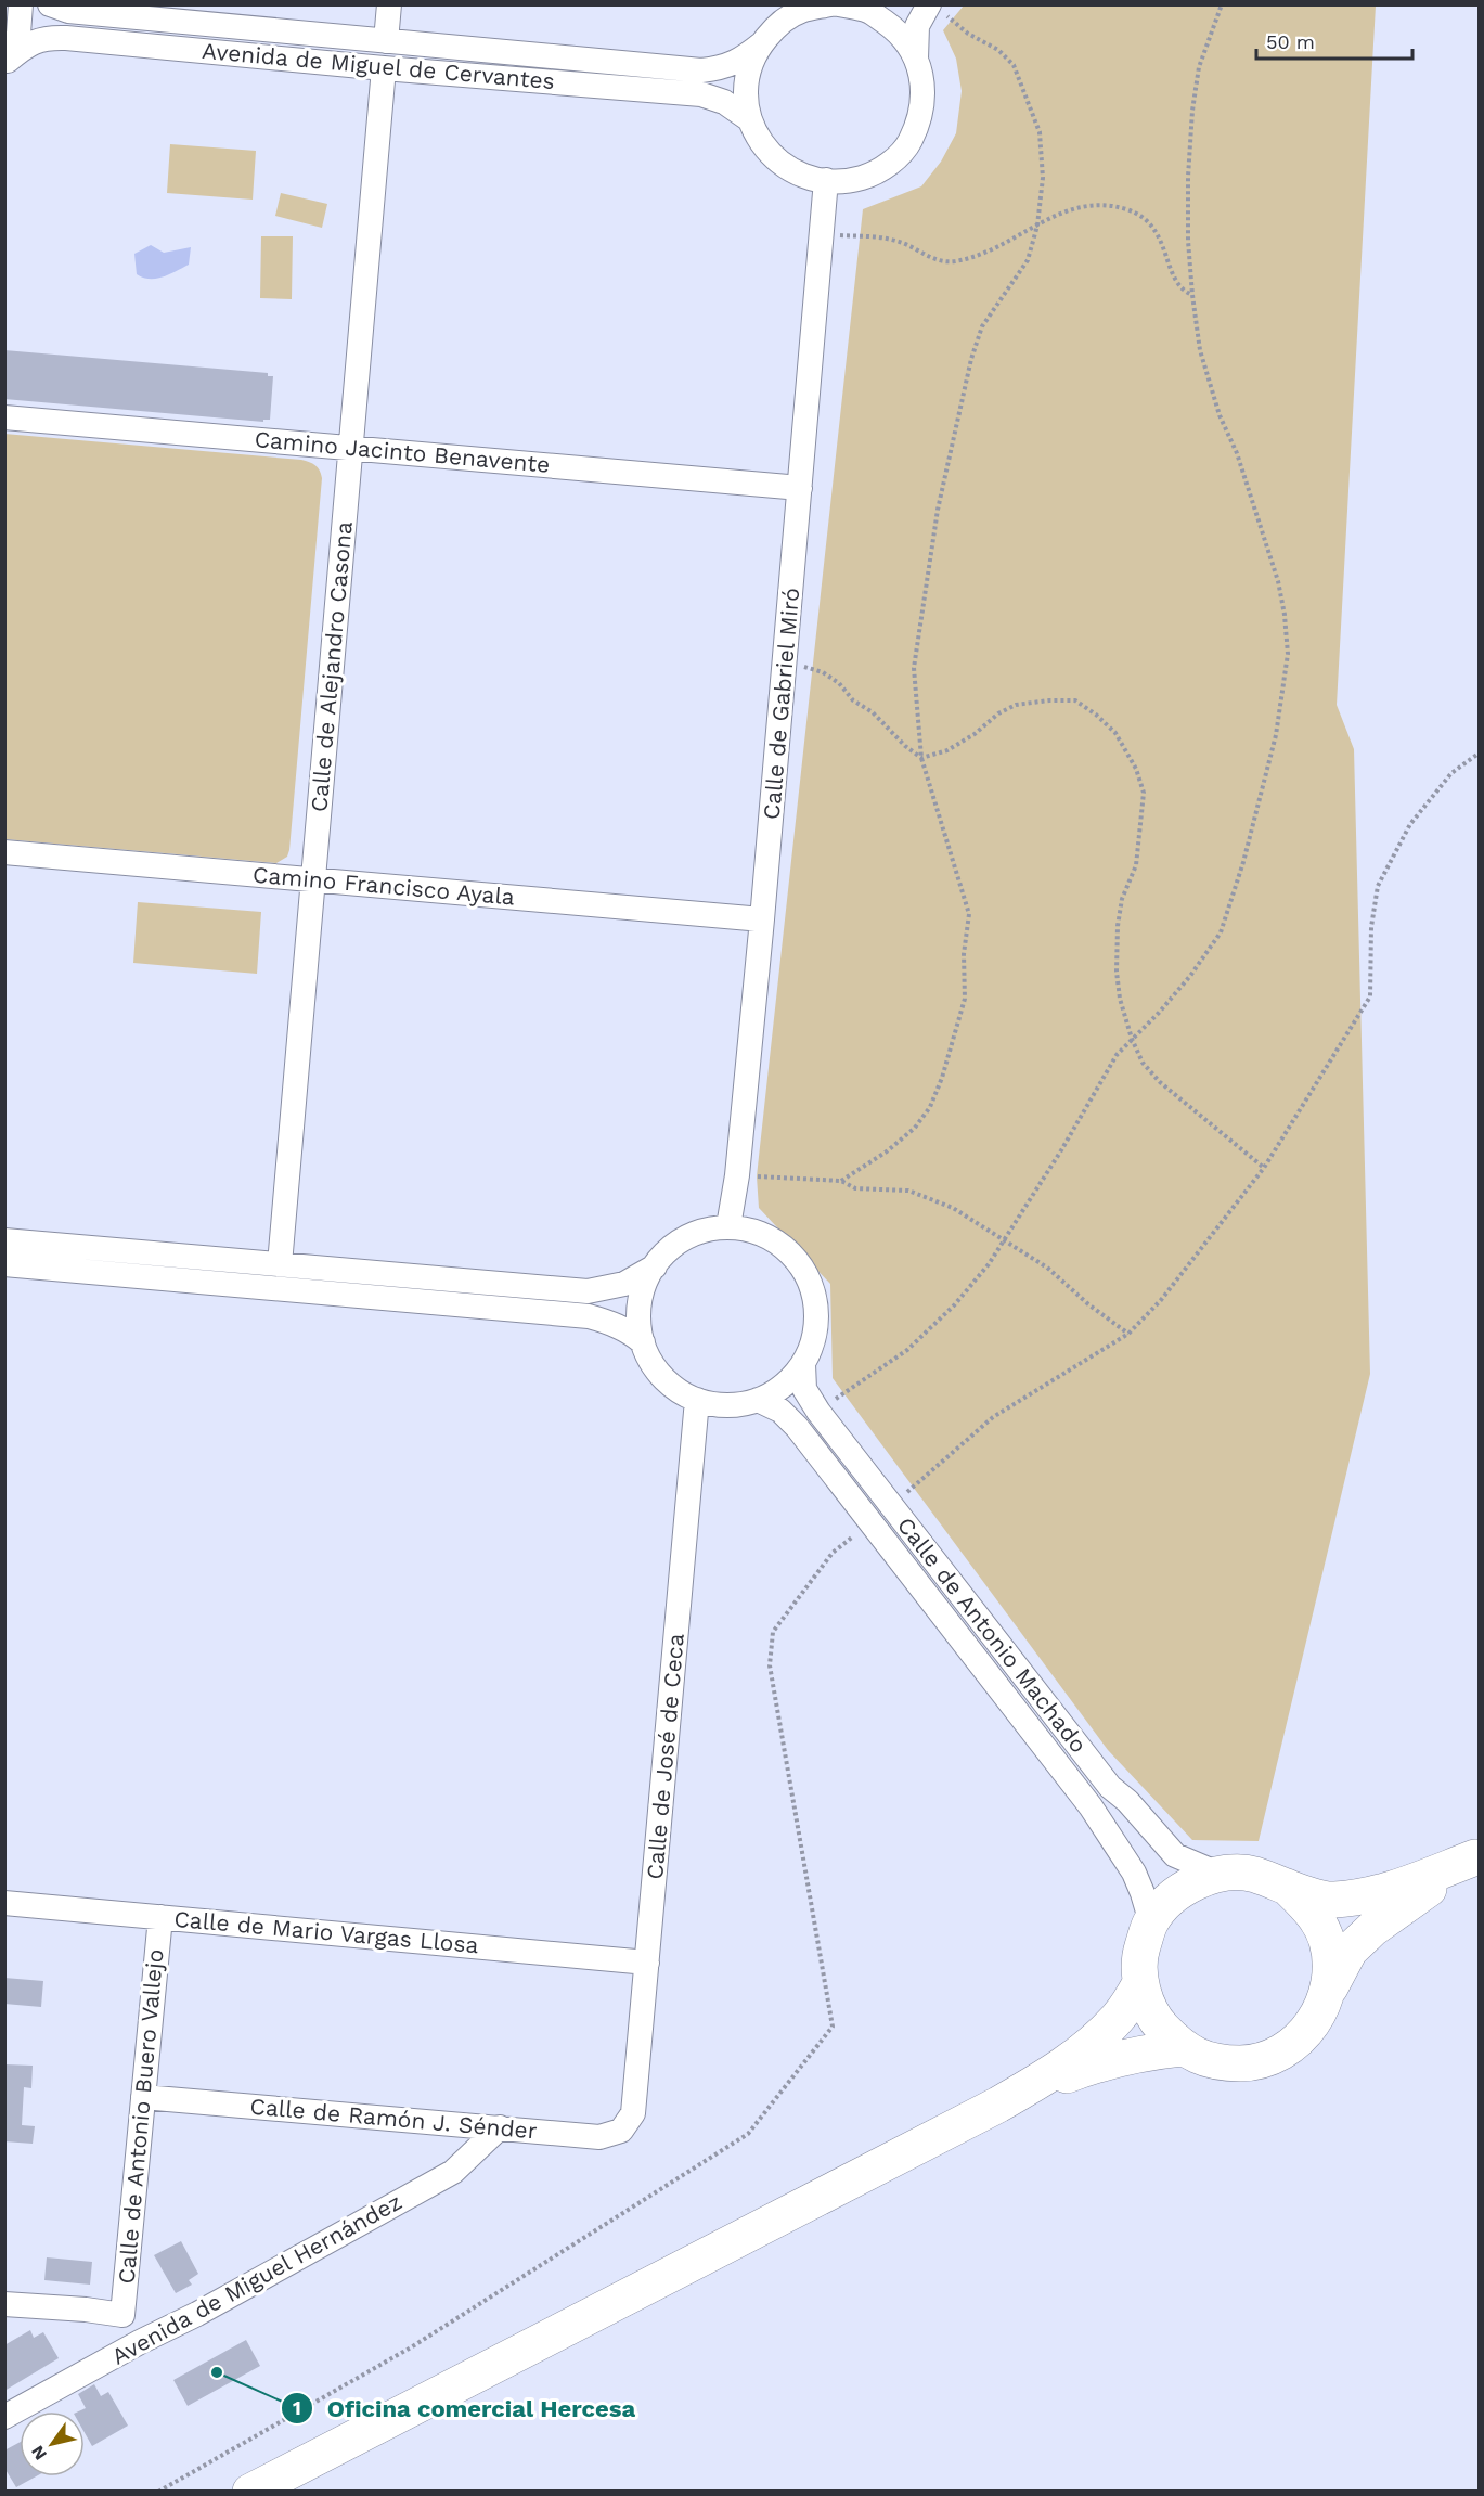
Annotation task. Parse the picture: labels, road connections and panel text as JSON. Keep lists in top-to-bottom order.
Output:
{
  "streets": {
    "street": [
      "Avenida de Miguel de Cervantes",
      "Camino Jacinto Benavente",
      "Calle de Alejandro Casona",
      "Calle de Gabriel Miró",
      "Camino Francisco Ayala",
      "Calle de Antonio Machado",
      "Calle de José de Ceca",
      "Calle de Mario Vargas Llosa",
      "Calle de Antonio Buero Vallejo",
      "Calle de Ramón J. Sénder",
      "Avenida de Miguel Hernández"
    ]
  },
  "crossings": [
    ["Avenida de Miguel de Cervantes", "Calle de Alejandro Casona"],
    ["Avenida de Miguel de Cervantes", "Calle de Gabriel Miró"],
    ["Camino Jacinto Benavente", "Calle de Alejandro Casona"],
    ["Camino Jacinto Benavente", "Calle de Gabriel Miró"],
    ["Calle de Alejandro Casona", "Camino Francisco Ayala"],
    ["Calle de Gabriel Miró", "Camino Francisco Ayala"],
    ["Calle de Gabriel Miró", "Calle de Antonio Machado"],
    ["Calle de Gabriel Miró", "Calle de José de Ceca"],
    ["Calle de Antonio Machado", "Calle de José de Ceca"],
    ["Calle de José de Ceca", "Calle de Mario Vargas Llosa"],
    ["Calle de José de Ceca", "Calle de Ramón J. Sénder"],
    ["Calle de Mario Vargas Llosa", "Calle de Antonio Buero Vallejo"],
    ["Calle de Antonio Buero Vallejo", "Calle de Ramón J. Sénder"],
    ["Calle de Ramón J. Sénder", "Avenida de Miguel Hernández"]
  ],
  "places": ["Oficina comercial Hercesa"],
  "scale_bar": "50 m",
  "north": "bottom left"
}
